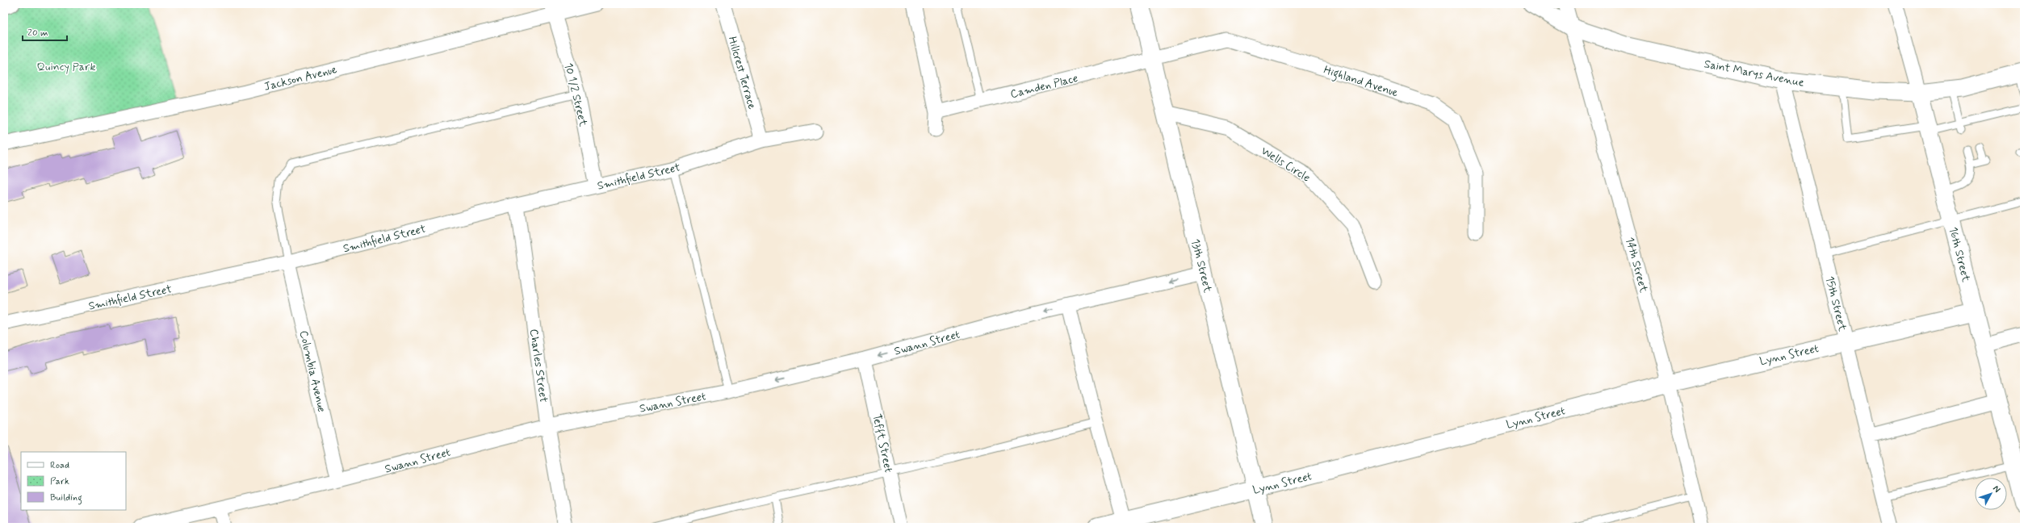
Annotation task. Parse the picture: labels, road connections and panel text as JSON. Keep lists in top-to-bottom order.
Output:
{
  "streets": {
    "street": [
      "Hillcrest Terrace",
      "Saint Marys Avenue",
      "Jackson Avenue",
      "Highland Avenue",
      "Camden Place",
      "10 1/2 Street",
      "Wells Circle",
      "Smithfield Street",
      "16th Street",
      "14th Street",
      "13th Street",
      "15th Street",
      "Swann Street",
      "Lynn Street",
      "Charles Street",
      "Columbia Avenue",
      "Tefft Street"
    ]
  },
  "crossings": [
    ["Hillcrest Terrace", "Smithfield Street"],
    ["Saint Marys Avenue", "16th Street"],
    ["Saint Marys Avenue", "14th Street"],
    ["Saint Marys Avenue", "15th Street"],
    ["Jackson Avenue", "10 1/2 Street"],
    ["Highland Avenue", "Camden Place"],
    ["Highland Avenue", "13th Street"],
    ["Camden Place", "13th Street"],
    ["10 1/2 Street", "Smithfield Street"],
    ["Wells Circle", "13th Street"],
    ["Smithfield Street", "Charles Street"],
    ["Smithfield Street", "Columbia Avenue"],
    ["16th Street", "Lynn Street"],
    ["14th Street", "Lynn Street"],
    ["13th Street", "Swann Street"],
    ["13th Street", "Lynn Street"],
    ["15th Street", "Lynn Street"],
    ["Swann Street", "Charles Street"],
    ["Swann Street", "Columbia Avenue"],
    ["Swann Street", "Tefft Street"]
  ],
  "one_way": ["Swann Street"],
  "parks": ["Quincy Park"],
  "legend": ["Road", "Park", "Building"],
  "scale_bar": "20 m",
  "north": "top right"
}
